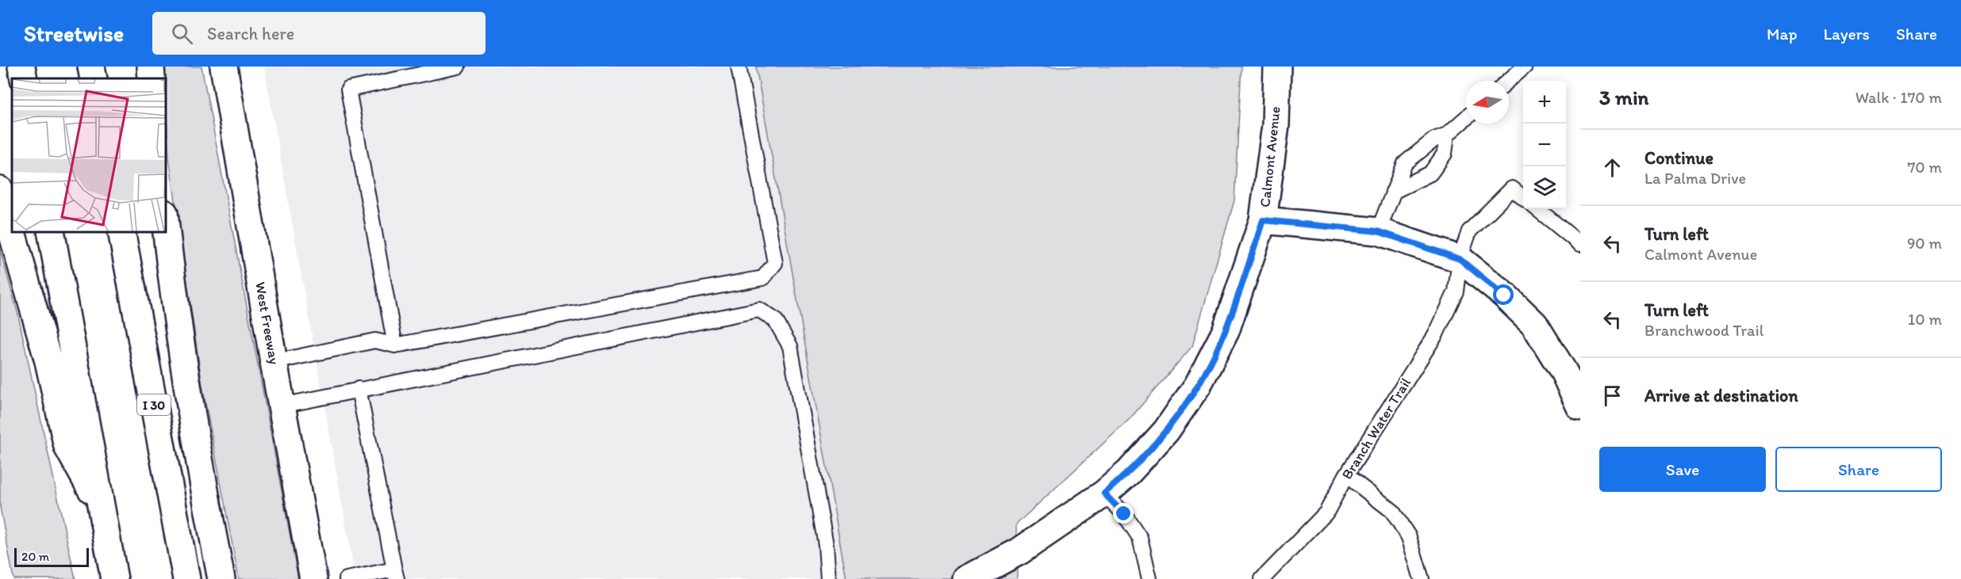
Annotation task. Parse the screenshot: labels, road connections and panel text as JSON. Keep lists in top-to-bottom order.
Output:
{
  "streets": {
    "main road": ["Calmont Avenue", "West Freeway", "I 30"],
    "lane": ["Branch Water Trail"]
  },
  "scale_bar": "20 m",
  "north": "left",
  "page": {
    "header": "Streetwise",
    "search": "Search here",
    "nav": ["Map", "Layers", "Share"],
    "heading": ["3 min", "Walk · 170 m"],
    "map_buttons": ["+", "−"],
    "list": [
      ["Continue", "La Palma Drive", "70 m"],
      ["Turn left", "Calmont Avenue", "90 m"],
      ["Turn left", "Branchwood Trail", "10 m"],
      "Arrive at destination"
    ],
    "buttons": ["Save", "Share"],
    "scale": "20 m"
  }
}
